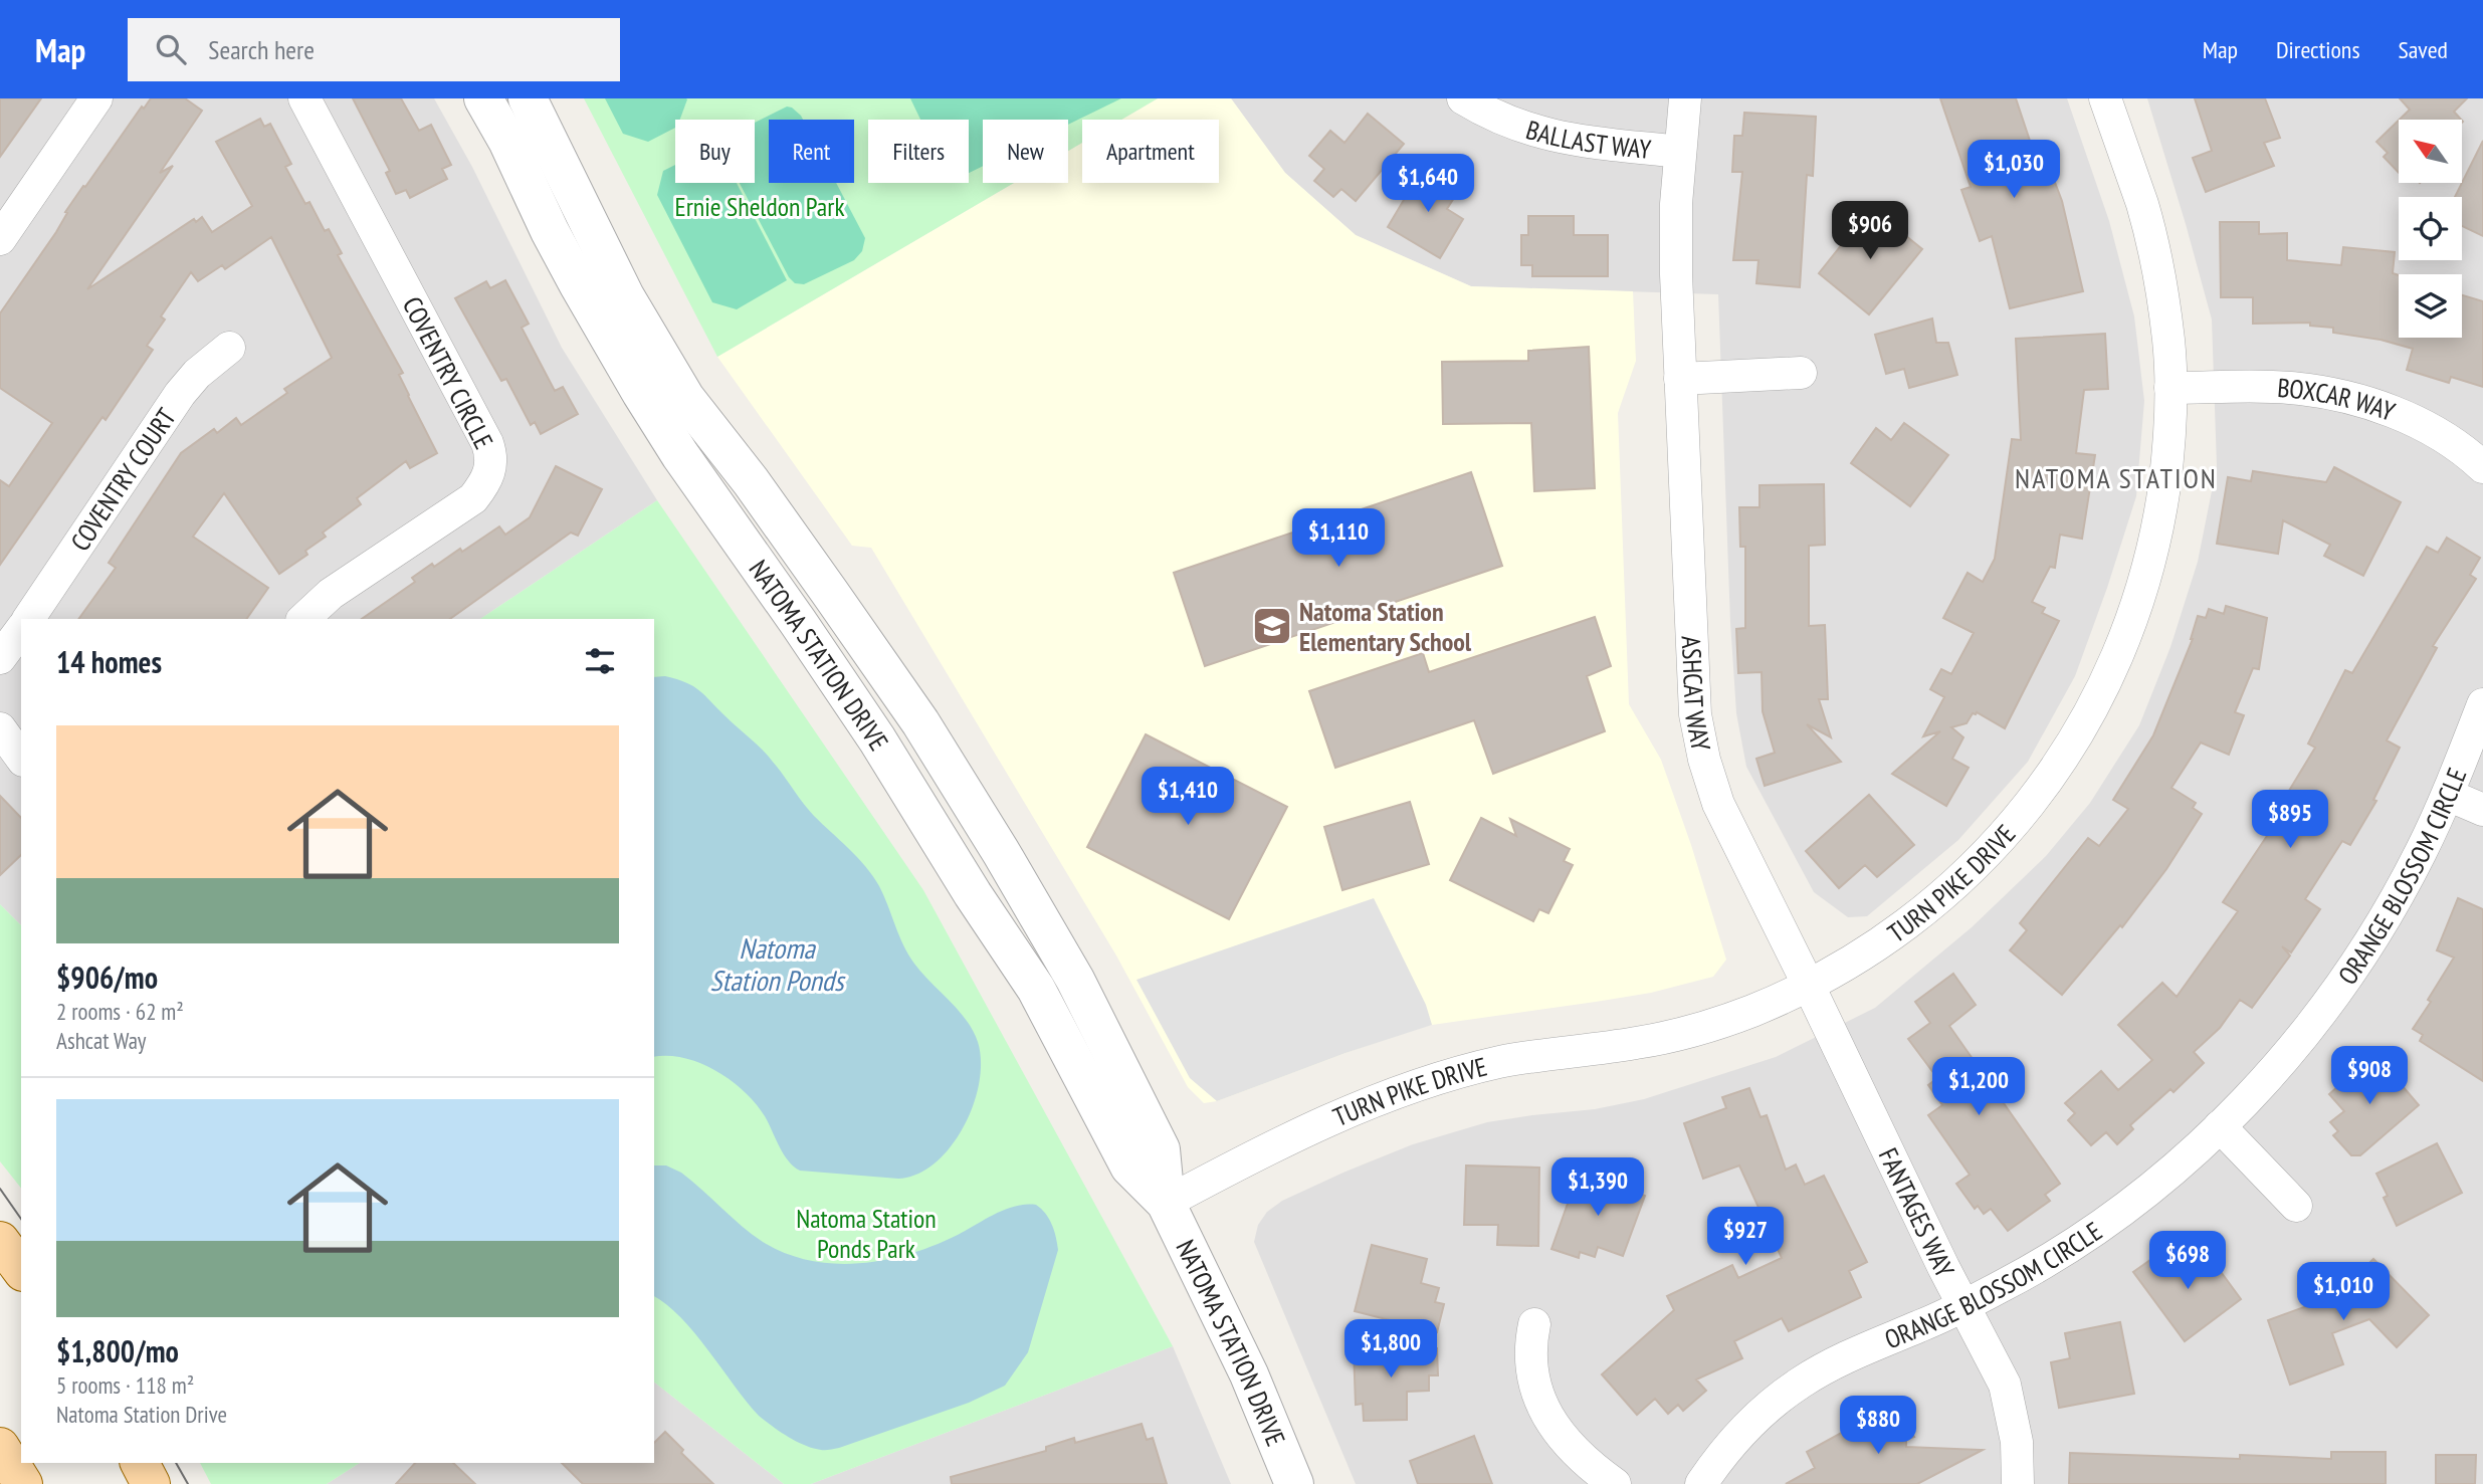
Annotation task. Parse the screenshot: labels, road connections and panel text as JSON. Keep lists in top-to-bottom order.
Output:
{
  "streets": {
    "street": [
      "BALLAST WAY",
      "COVENTRY CIRCLE",
      "BOXCAR WAY",
      "COVENTRY COURT",
      "NATOMA STATION DRIVE",
      "ASHCAT WAY",
      "ORANGE BLOSSOM CIRCLE",
      "TURN PIKE DRIVE",
      "FANTAGES WAY"
    ]
  },
  "crossings": [
    ["BALLAST WAY", "ASHCAT WAY"],
    ["BOXCAR WAY", "TURN PIKE DRIVE"],
    ["NATOMA STATION DRIVE", "TURN PIKE DRIVE"],
    ["ASHCAT WAY", "TURN PIKE DRIVE"],
    ["ASHCAT WAY", "FANTAGES WAY"],
    ["ORANGE BLOSSOM CIRCLE", "FANTAGES WAY"],
    ["TURN PIKE DRIVE", "FANTAGES WAY"]
  ],
  "districts": ["NATOMA STATION"],
  "water": ["Natoma Station Ponds"],
  "parks": ["Ernie Sheldon Park", "Natoma Station Ponds Park"],
  "places": {
    "school or university": ["Natoma Station Elementary School"]
  },
  "north": "top left",
  "page": {
    "header": "Map",
    "search": "Search here",
    "nav": ["Map", "Directions", "Saved"],
    "chip": [
      "Buy",
      "Rent",
      "Filters",
      "New",
      "Apartment"
    ],
    "price": [
      "$1,030",
      "$1,640",
      "$906",
      "$1,110",
      "$1,410",
      "$895",
      "$908",
      "$1,200",
      "$1,390",
      "$927",
      "$698",
      "$1,010",
      "$1,800",
      "$880"
    ],
    "heading": "14 homes",
    "list": [
      {
        "name": "$906/mo",
        "note": "2 rooms · 62 m² · Ashcat Way"
      },
      {
        "name": "$1,800/mo",
        "note": "5 rooms · 118 m² · Natoma Station Drive"
      }
    ]
  }
}
